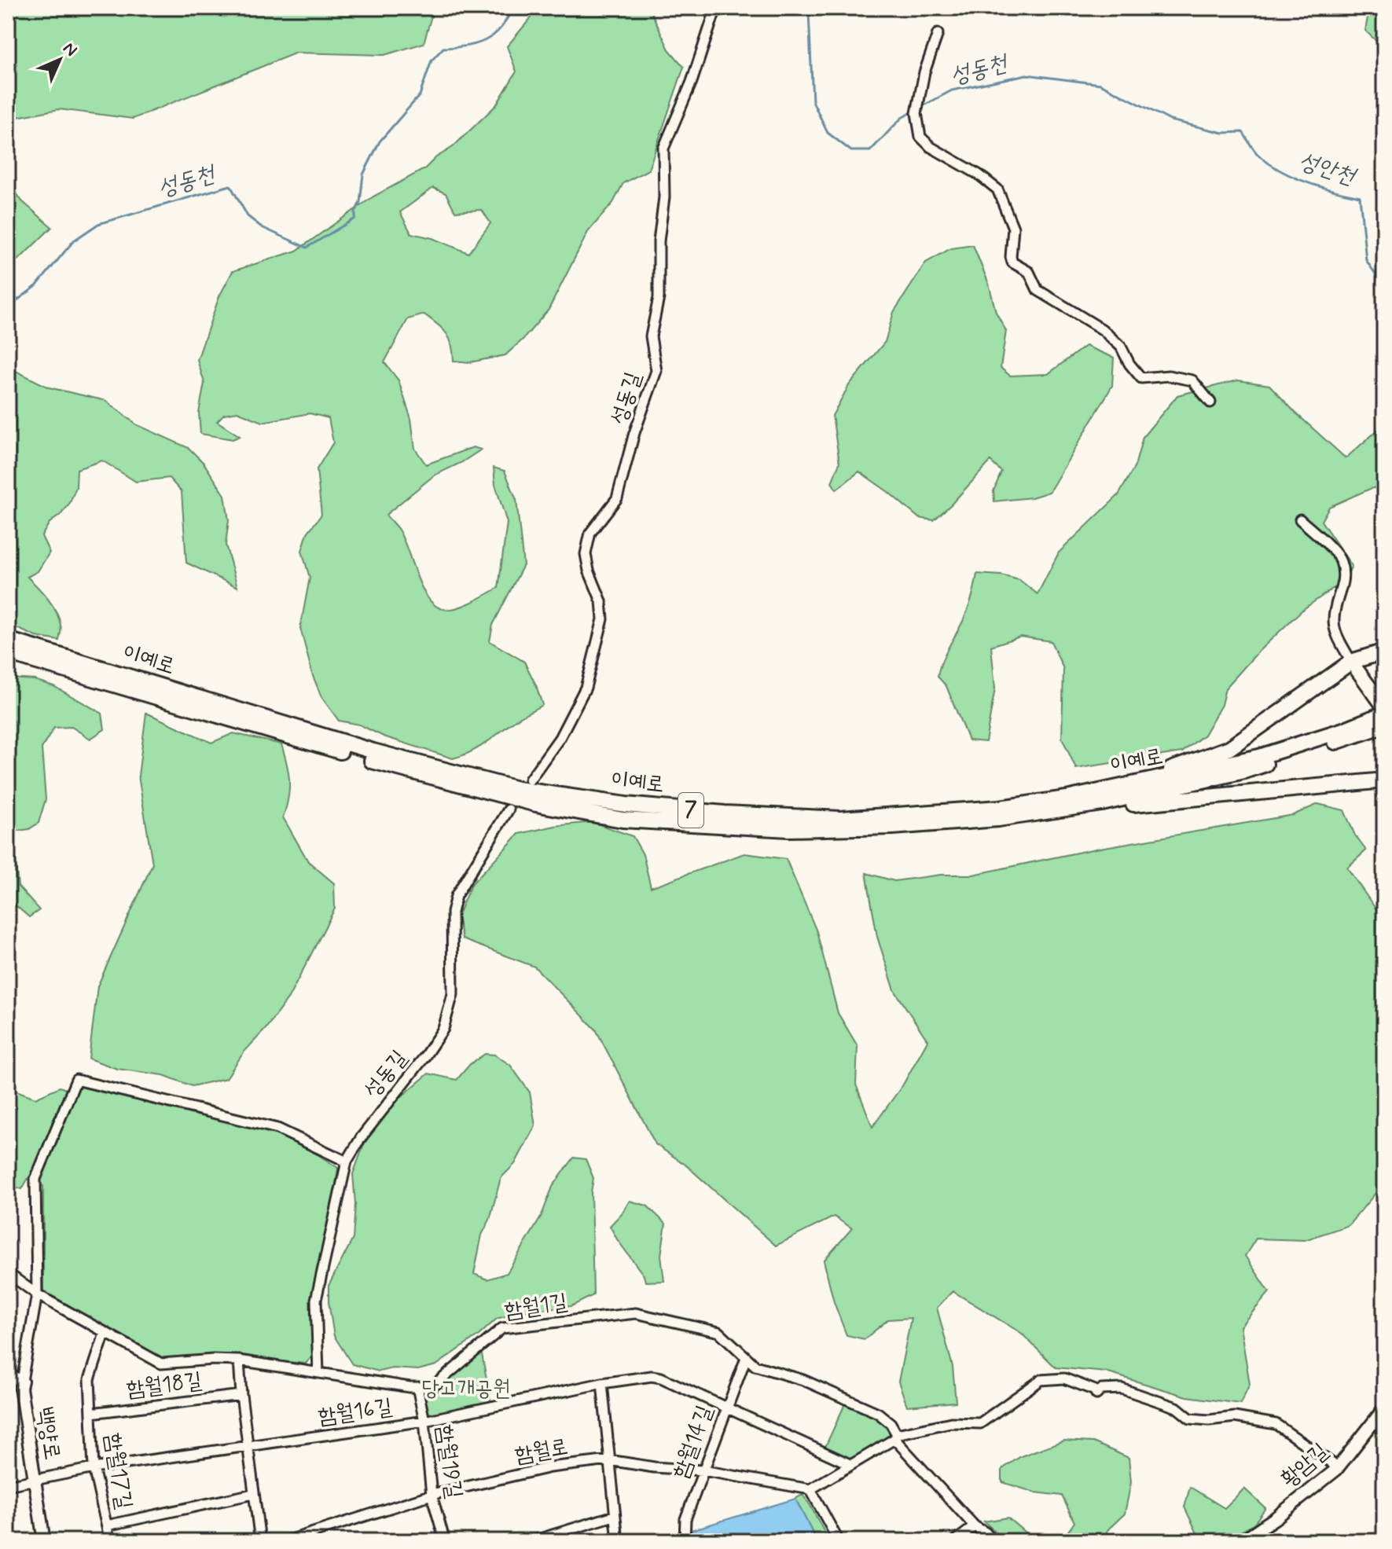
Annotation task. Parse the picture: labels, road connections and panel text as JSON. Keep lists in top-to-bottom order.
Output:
{
  "streets": {
    "highway": ["이예로", "7"],
    "street": [
      "성동길",
      "함월1길",
      "함월18길",
      "함월16길",
      "백양로",
      "함월14길",
      "함월로",
      "함월19길",
      "황암길",
      "함월17길"
    ]
  },
  "crossings": [
    ["성동길", "함월1길"],
    ["성동길", "백양로"],
    ["함월1길", "백양로"],
    ["함월1길", "함월14길"],
    ["함월1길", "함월19길"],
    ["함월1길", "함월17길"],
    ["함월18길", "함월17길"],
    ["함월16길", "백양로"],
    ["함월16길", "함월14길"],
    ["함월16길", "함월19길"],
    ["함월16길", "함월17길"],
    ["함월14길", "함월로"],
    ["함월로", "함월19길"]
  ],
  "water": ["성동천", "성안천"],
  "parks": ["당고개공원"],
  "north": "top right"
}
